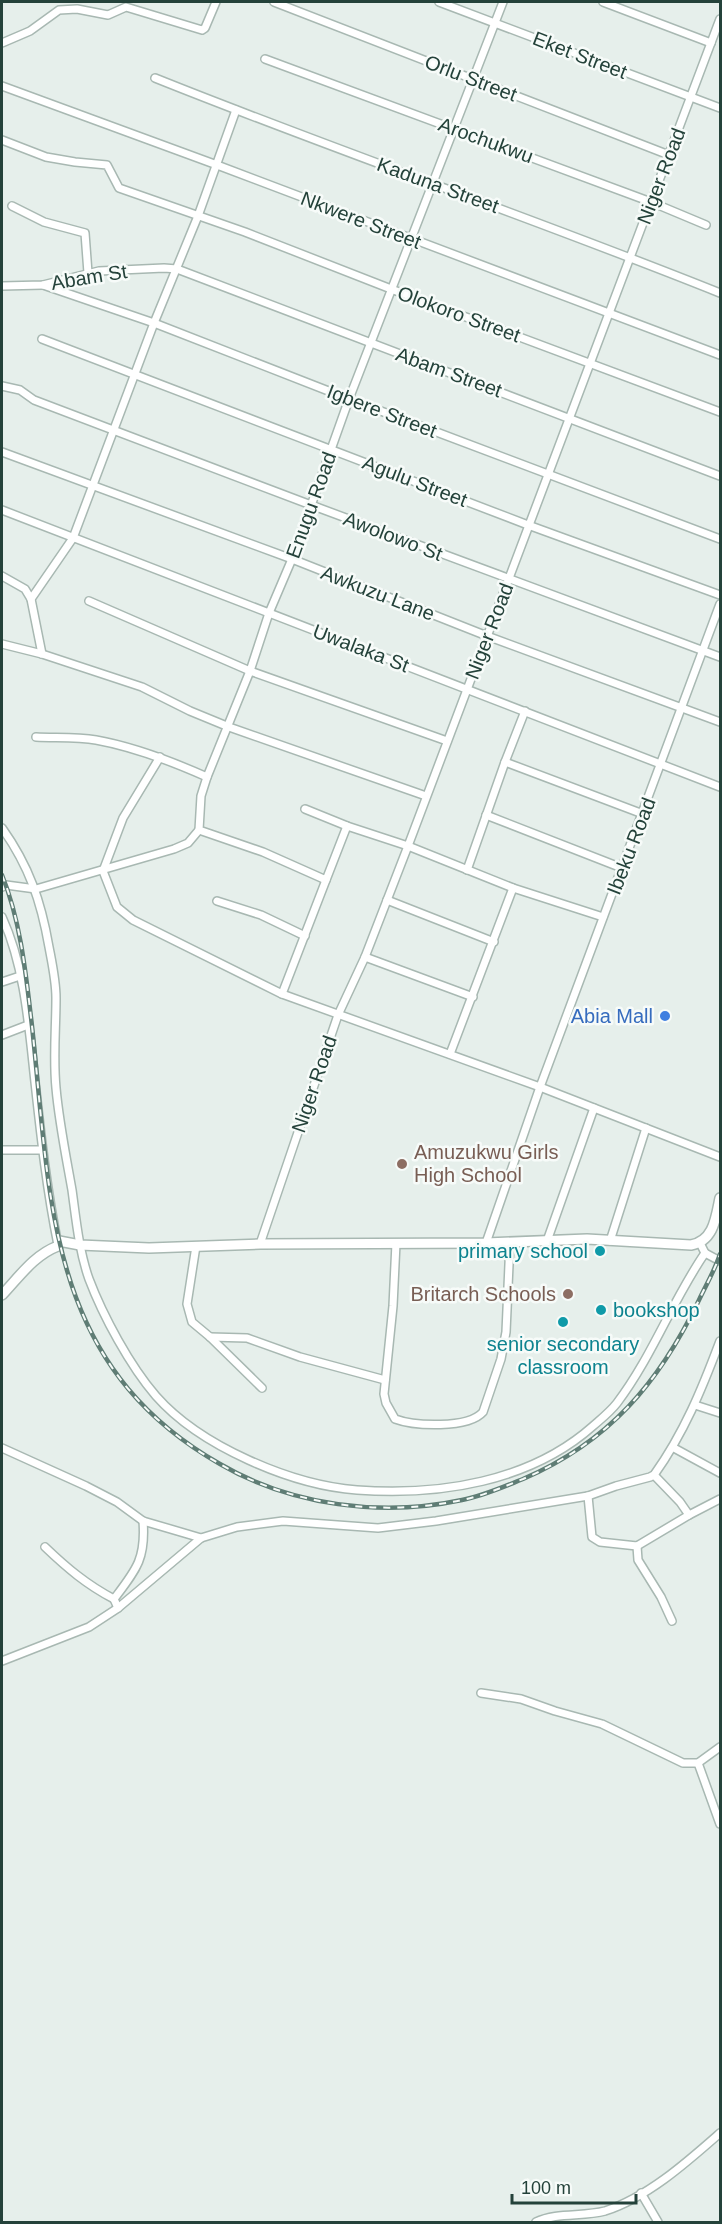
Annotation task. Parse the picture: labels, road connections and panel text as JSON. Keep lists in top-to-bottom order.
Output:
{
  "streets": {
    "street": [
      "Eket Street",
      "Orlu Street",
      "Arochukwu",
      "Niger Road",
      "Kaduna Street",
      "Nkwere Street",
      "Abam St",
      "Olokoro Street",
      "Abam Street",
      "Igbere Street",
      "Agulu Street",
      "Enugu Road",
      "Awolowo St",
      "Awkuzu Lane",
      "Uwalaka St",
      "Ibeku Road"
    ]
  },
  "crossings": [
    ["Eket Street", "Niger Road"],
    ["Eket Street", "Enugu Road"],
    ["Orlu Street", "Niger Road"],
    ["Orlu Street", "Enugu Road"],
    ["Arochukwu", "Niger Road"],
    ["Arochukwu", "Enugu Road"],
    ["Niger Road", "Kaduna Street"],
    ["Niger Road", "Nkwere Street"],
    ["Niger Road", "Olokoro Street"],
    ["Niger Road", "Abam Street"],
    ["Niger Road", "Igbere Street"],
    ["Niger Road", "Agulu Street"],
    ["Niger Road", "Awolowo St"],
    ["Niger Road", "Awkuzu Lane"],
    ["Niger Road", "Uwalaka St"],
    ["Kaduna Street", "Enugu Road"],
    ["Nkwere Street", "Enugu Road"],
    ["Abam St", "Abam Street"],
    ["Abam St", "Igbere Street"],
    ["Olokoro Street", "Enugu Road"],
    ["Abam Street", "Enugu Road"],
    ["Igbere Street", "Enugu Road"],
    ["Agulu Street", "Enugu Road"],
    ["Enugu Road", "Awolowo St"],
    ["Enugu Road", "Awkuzu Lane"],
    ["Enugu Road", "Uwalaka St"],
    ["Awolowo St", "Ibeku Road"],
    ["Awkuzu Lane", "Ibeku Road"],
    ["Uwalaka St", "Ibeku Road"]
  ],
  "places": [
    "Abia Mall",
    "Amuzukwu Girls High School",
    "primary school",
    "Britarch Schools",
    "bookshop",
    "senior secondary classroom"
  ],
  "scale_bar": "100 m"
}
